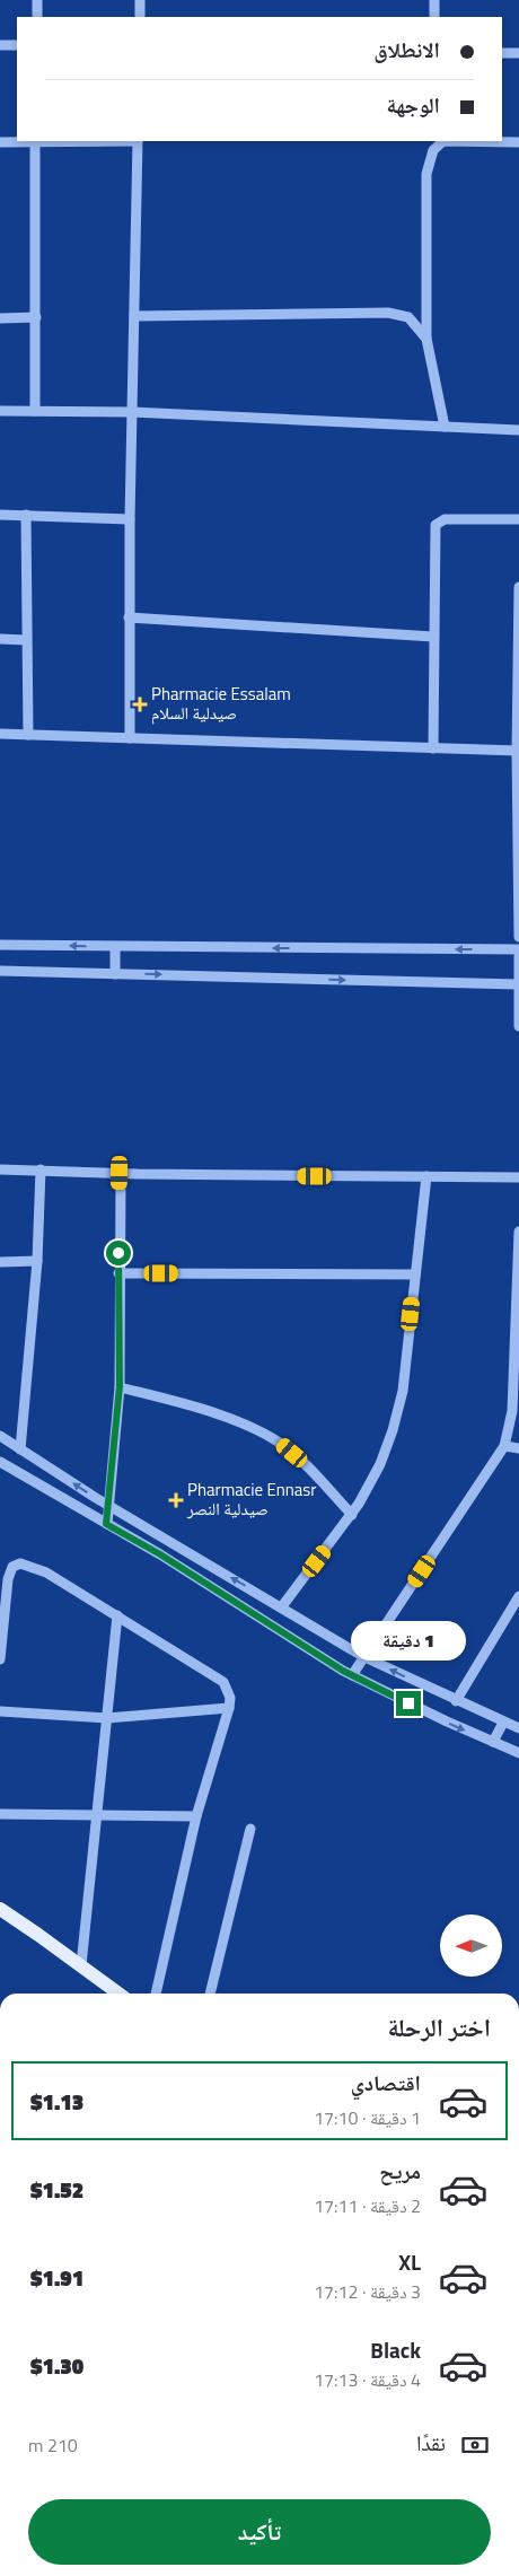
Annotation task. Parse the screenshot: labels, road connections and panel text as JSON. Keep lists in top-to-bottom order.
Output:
{
  "places": {
    "health": ["Pharmacie Essalam صيدلية السلام", "Pharmacie Ennasr صيدلية النصر"]
  },
  "north": "left",
  "page": {
    "banner": ["الانطلاق", "الوجهة"],
    "bubble": "1 دقيقة",
    "heading": "اختر الرحلة",
    "list": [
      {
        "name": "اقتصادي",
        "note": "1 دقيقة · 17:10",
        "value": "$1.13"
      },
      {
        "name": "مريح",
        "note": "2 دقيقة · 17:11",
        "value": "$1.52"
      },
      {
        "name": "XL",
        "note": "3 دقيقة · 17:12",
        "value": "$1.91"
      },
      {
        "name": "Black",
        "note": "4 دقيقة · 17:13",
        "value": "$1.30"
      }
    ],
    "pay": ["نقدًا", "210 m"],
    "buttons": "تأكيد"
  }
}
